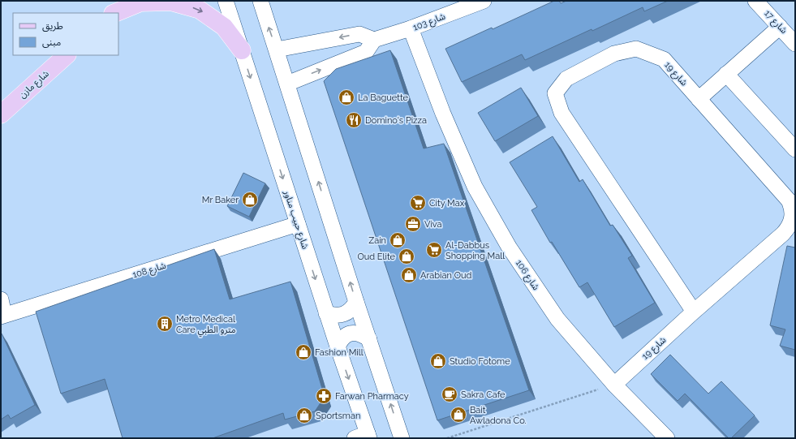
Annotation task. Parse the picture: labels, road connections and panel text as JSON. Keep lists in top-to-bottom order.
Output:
{
  "streets": {
    "main road": ["شارع مازن"],
    "street": [
      "شارع 103",
      "شارع 17",
      "شارع 19",
      "شارع حبيب مناور",
      "شارع 108",
      "شارع 106"
    ]
  },
  "crossings": [
    ["شارع 103", "شارع 106"],
    ["شارع 19", "شارع 106"],
    ["شارع حبيب مناور", "شارع 108"]
  ],
  "places": {
    "shop": [
      "La Baguette",
      "Mr Baker",
      "Zain",
      "Oud Elite",
      "Arabian Oud",
      "Fashion Mill",
      "Studio Fotome",
      "Bait Awladona Co.",
      "Sportsman"
    ],
    "restaurant": ["Domino's Pizza"],
    "supermarket": ["City Max", "Al-Dabbus Shopping Mall"],
    "office": ["Viva"],
    "building": ["Metro Medical Care مترو الطبي"],
    "cafe": ["Sakra Cafe"],
    "pharmacy": ["Farwan Pharmacy"]
  },
  "legend": ["طريق", "مبنى"]
}
